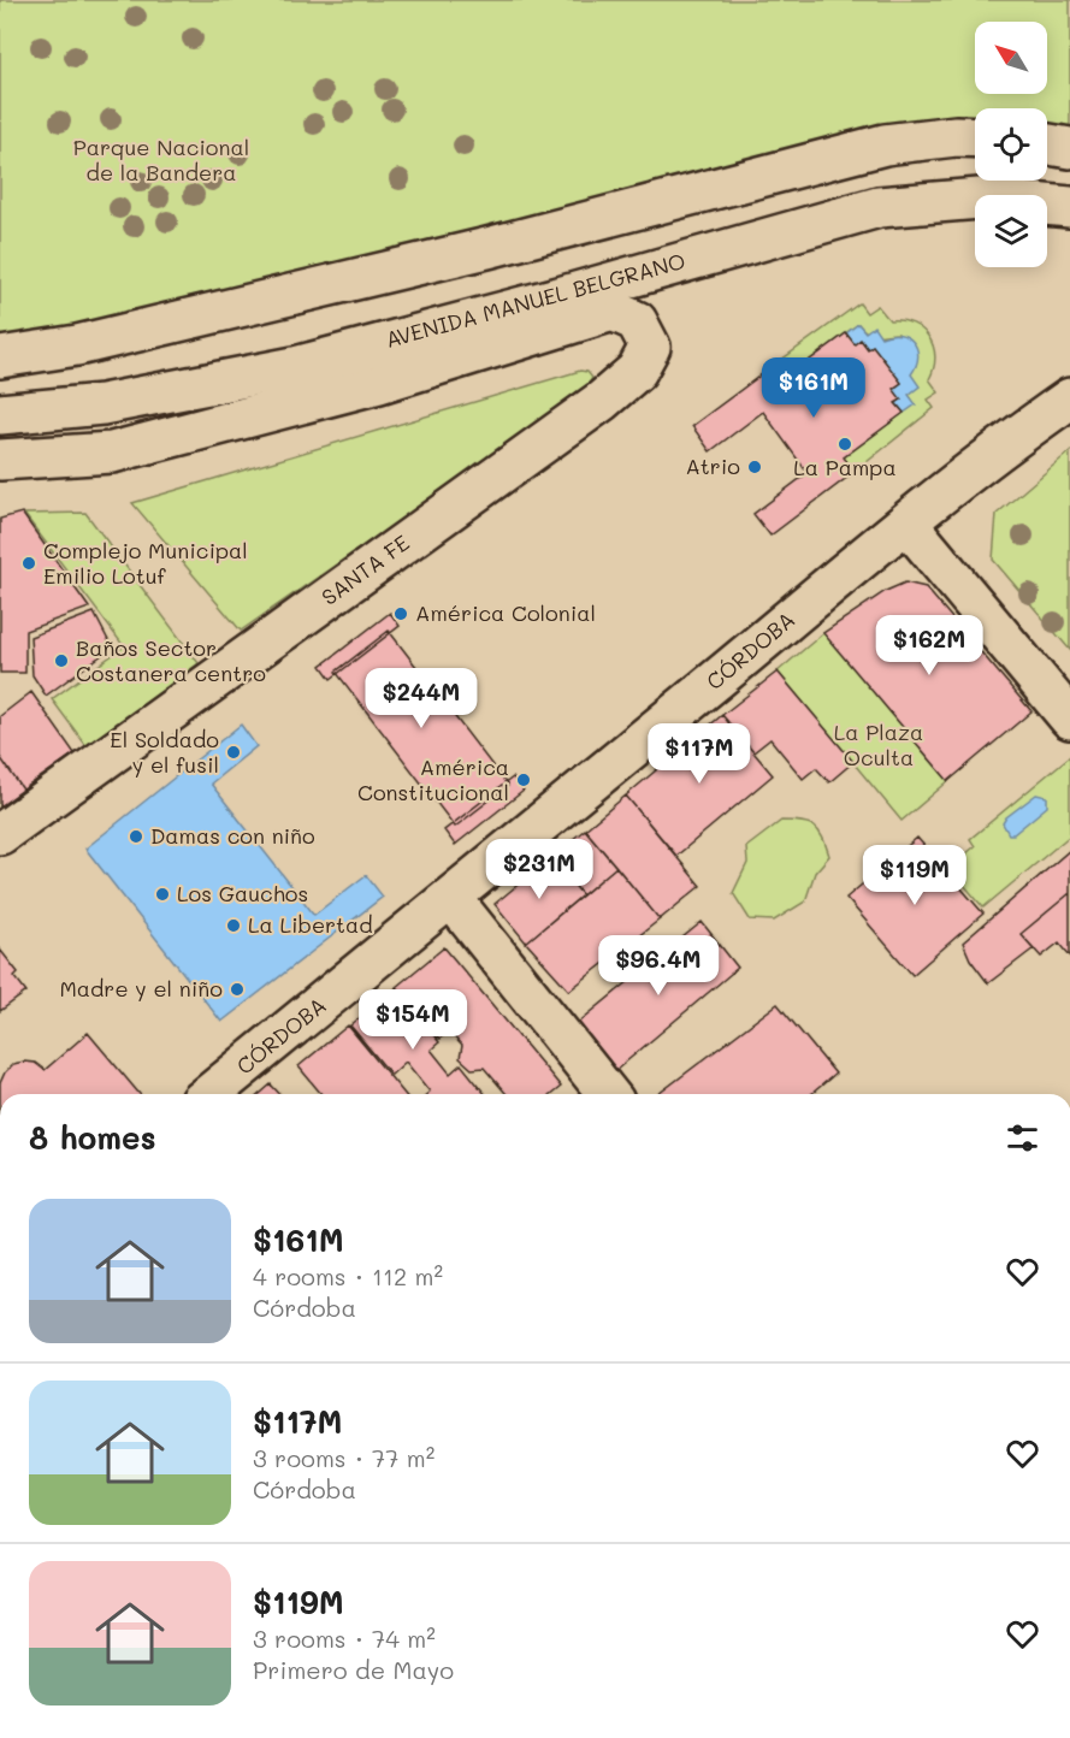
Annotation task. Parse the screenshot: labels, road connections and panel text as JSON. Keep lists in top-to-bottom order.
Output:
{
  "streets": {
    "street": ["AVENIDA MANUEL BELGRANO", "SANTA FE", "CÓRDOBA"]
  },
  "crossings": [
    ["AVENIDA MANUEL BELGRANO", "SANTA FE"]
  ],
  "parks": ["Parque Nacional de la Bandera", "La Plaza Oculta"],
  "places": [
    "La Pampa",
    "Atrio",
    "Complejo Municipal Emilio Lotuf",
    "América Colonial",
    "Baños Sector Costanera centro",
    "El Soldado y el fusil",
    "América Constitucional",
    "Damas con niño",
    "Los Gauchos",
    "La Libertad",
    "Madre y el niño"
  ],
  "north": "top left",
  "page": {
    "price": [
      "$161M",
      "$162M",
      "$244M",
      "$117M",
      "$231M",
      "$119M",
      "$96.4M",
      "$154M"
    ],
    "heading": "8 homes",
    "list": [
      {
        "name": "$161M",
        "note": "4 rooms · 112 m² · Córdoba"
      },
      {
        "name": "$117M",
        "note": "3 rooms · 77 m² · Córdoba"
      },
      {
        "name": "$119M",
        "note": "3 rooms · 74 m² · Primero de Mayo"
      }
    ]
  }
}
